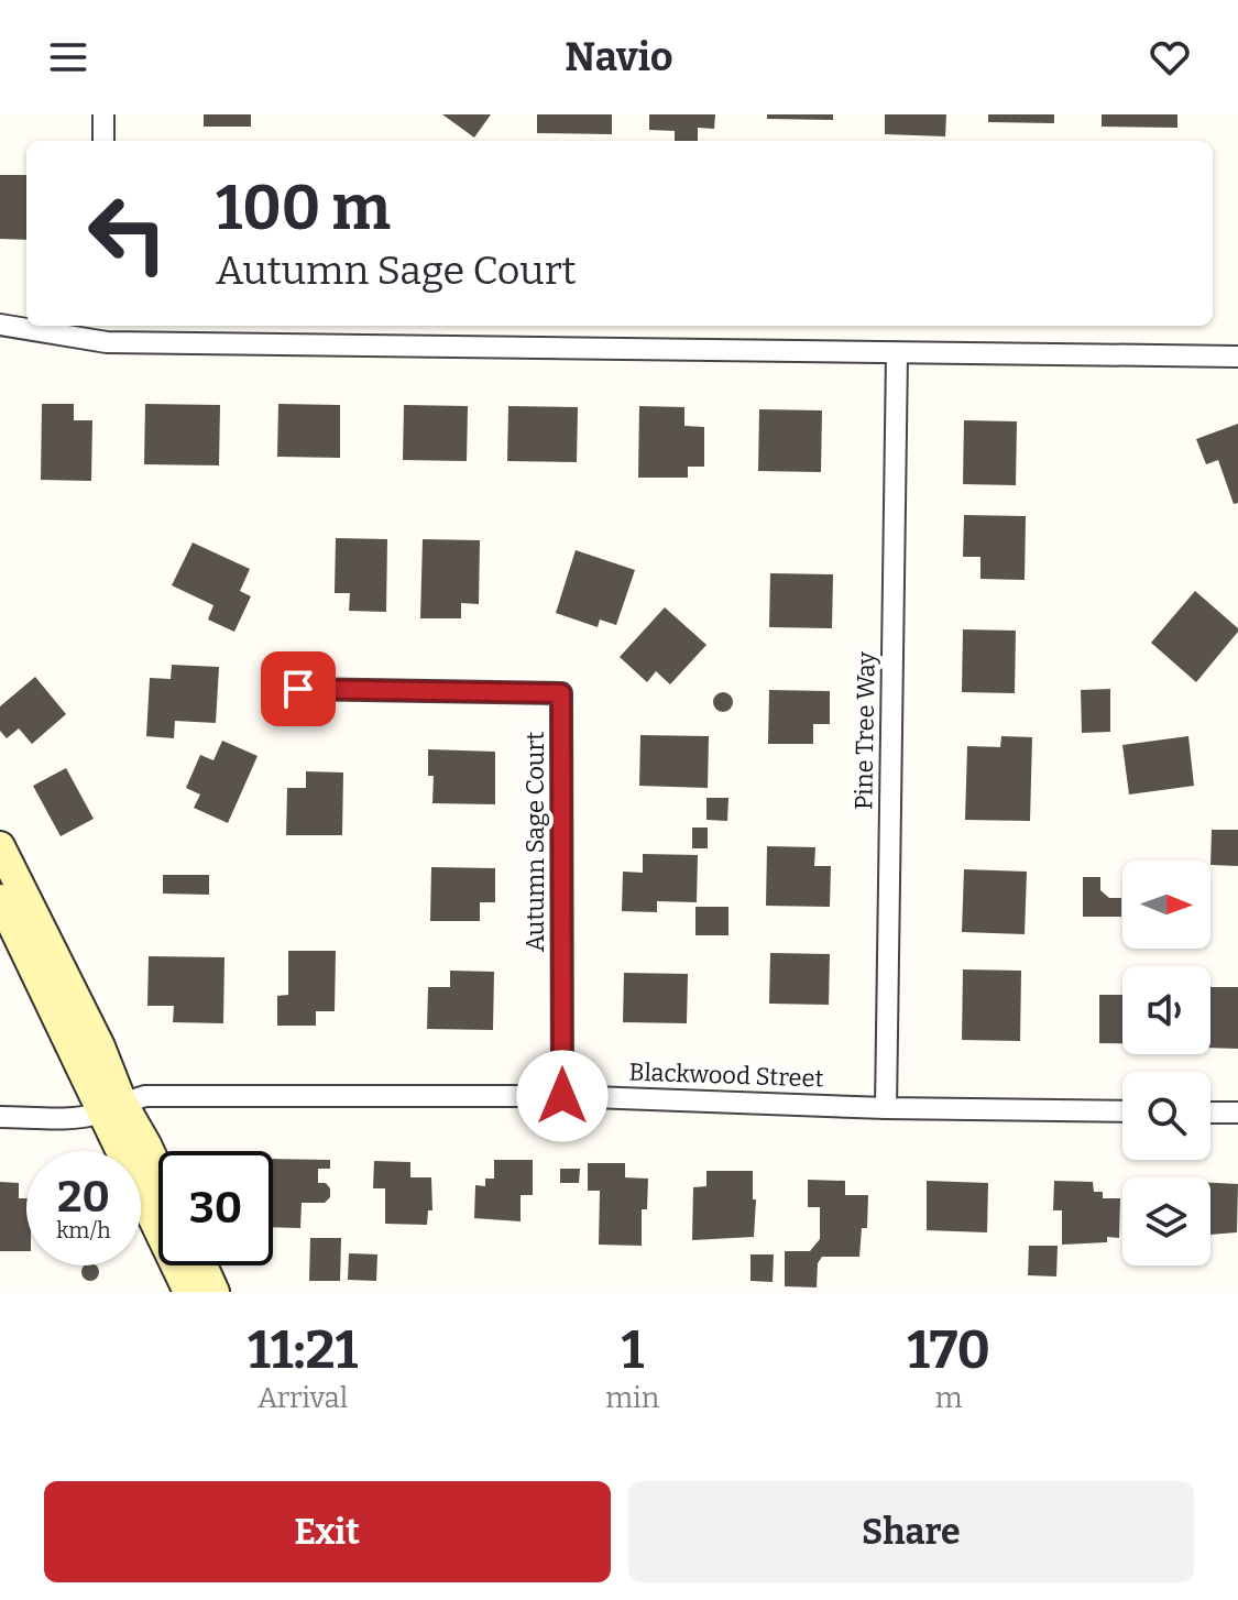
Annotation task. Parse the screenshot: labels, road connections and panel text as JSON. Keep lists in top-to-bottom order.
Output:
{
  "streets": {
    "street": ["Pine Tree Way", "Autumn Sage Court", "Blackwood Street"]
  },
  "crossings": [
    ["Pine Tree Way", "Blackwood Street"],
    ["Autumn Sage Court", "Blackwood Street"]
  ],
  "north": "right",
  "page": {
    "header": "Navio",
    "turn": ["100 m", "Autumn Sage Court"],
    "speed": "20 km/h",
    "limit": "30",
    "eta": [
      "11:21",
      "Arrival",
      "1",
      "min",
      "170",
      "m"
    ],
    "buttons": ["Exit", "Share"]
  }
}
